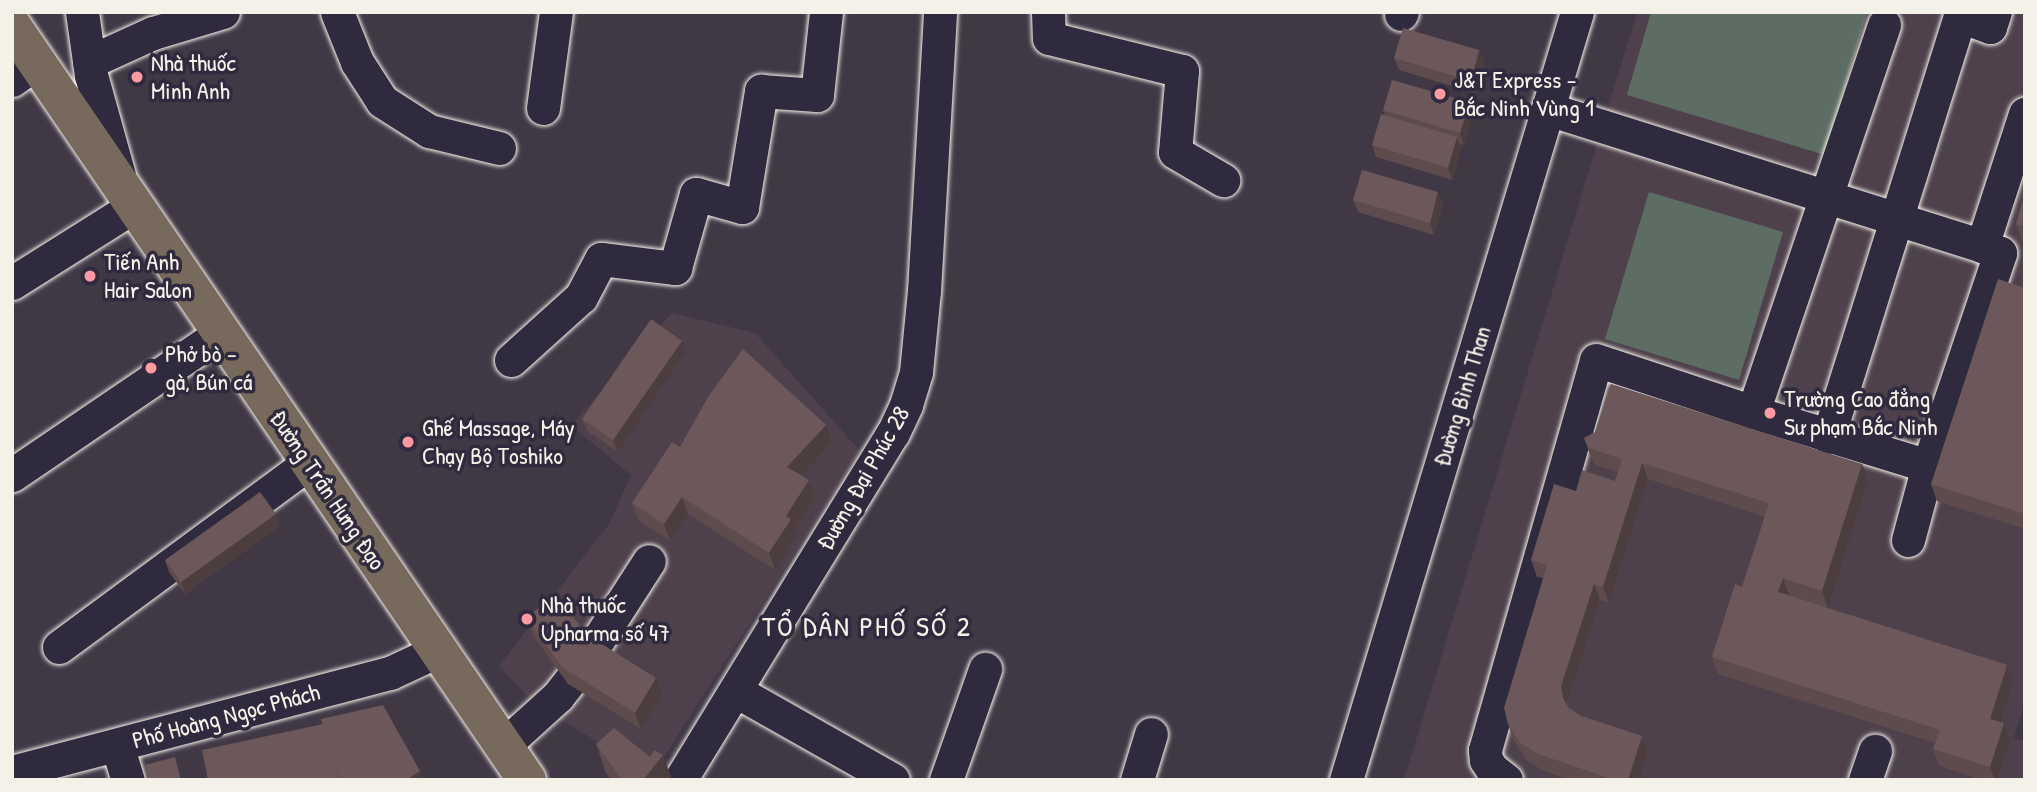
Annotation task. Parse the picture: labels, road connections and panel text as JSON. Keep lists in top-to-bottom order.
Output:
{
  "streets": {
    "main road": ["Đường Trần Hưng Đạo"],
    "street": ["Đường Bình Than", "Đường Đại Phúc 28", "Phố Hoàng Ngọc Phách"]
  },
  "crossings": [
    ["Đường Trần Hưng Đạo", "Phố Hoàng Ngọc Phách"]
  ],
  "districts": ["TỔ DÂN PHỐ SỐ 2"],
  "places": [
    "Nhà thuốc Minh Anh",
    "J&T Express - Bắc Ninh Vùng 1",
    "Tiến Anh Hair Salon",
    "Phở bò - gà, Bún cá",
    "Trường Cao đẳng Sư phạm Bắc Ninh",
    "Ghế Massage, Máy Chạy Bộ Toshiko",
    "Nhà thuốc Upharma số 47"
  ]
}
